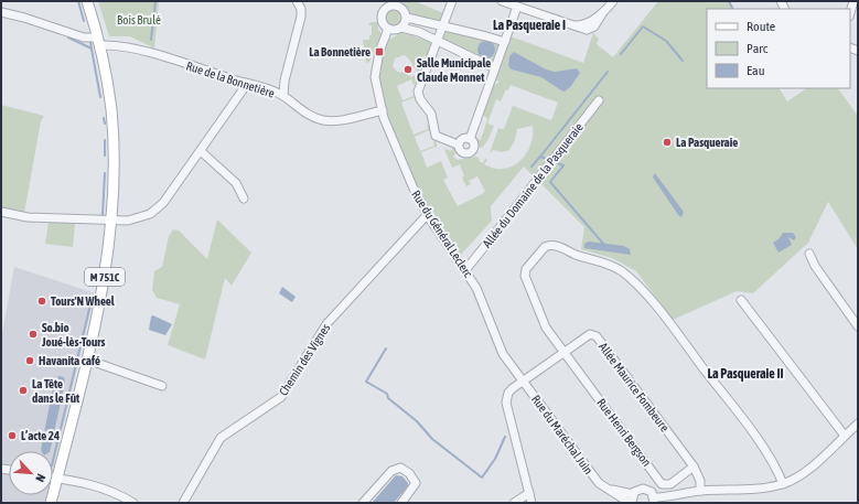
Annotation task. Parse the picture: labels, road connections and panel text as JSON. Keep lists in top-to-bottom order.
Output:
{
  "streets": {
    "main road": ["M 751C"],
    "street": [
      "Rue de la Bonnetière",
      "Allée du Domaine de la Pasqueraie",
      "Rue du Général Leclerc",
      "Chemin des Vignes",
      "Allée Maurice Fombeure",
      "Rue Henri Bergson",
      "Rue du Maréchal Juin"
    ]
  },
  "crossings": [
    ["Rue de la Bonnetière", "Rue du Général Leclerc"],
    ["Rue de la Bonnetière", "M 751C"],
    ["Allée du Domaine de la Pasqueraie", "Rue du Général Leclerc"],
    ["Rue du Général Leclerc", "Chemin des Vignes"],
    ["Rue du Général Leclerc", "Allée Maurice Fombeure"],
    ["Rue du Général Leclerc", "Rue du Maréchal Juin"],
    ["Allée Maurice Fombeure", "Rue Henri Bergson"],
    ["Allée Maurice Fombeure", "Rue du Maréchal Juin"]
  ],
  "districts": ["La Pasqueraie I", "La Pasqueraie II"],
  "parks": ["Bois Brulé"],
  "places": {
    "transit": ["La Bonnetière"],
    "other": [
      "Salle Municipale Claude Monnet",
      "La Pasqueraie",
      "Tours'N Wheel",
      "So.bio Joué-lès-Tours",
      "Havanita café",
      "La Tête dans le Fût",
      "L’acte 24"
    ]
  },
  "legend": ["Route", "Parc", "Eau"],
  "north": "bottom right"
}
